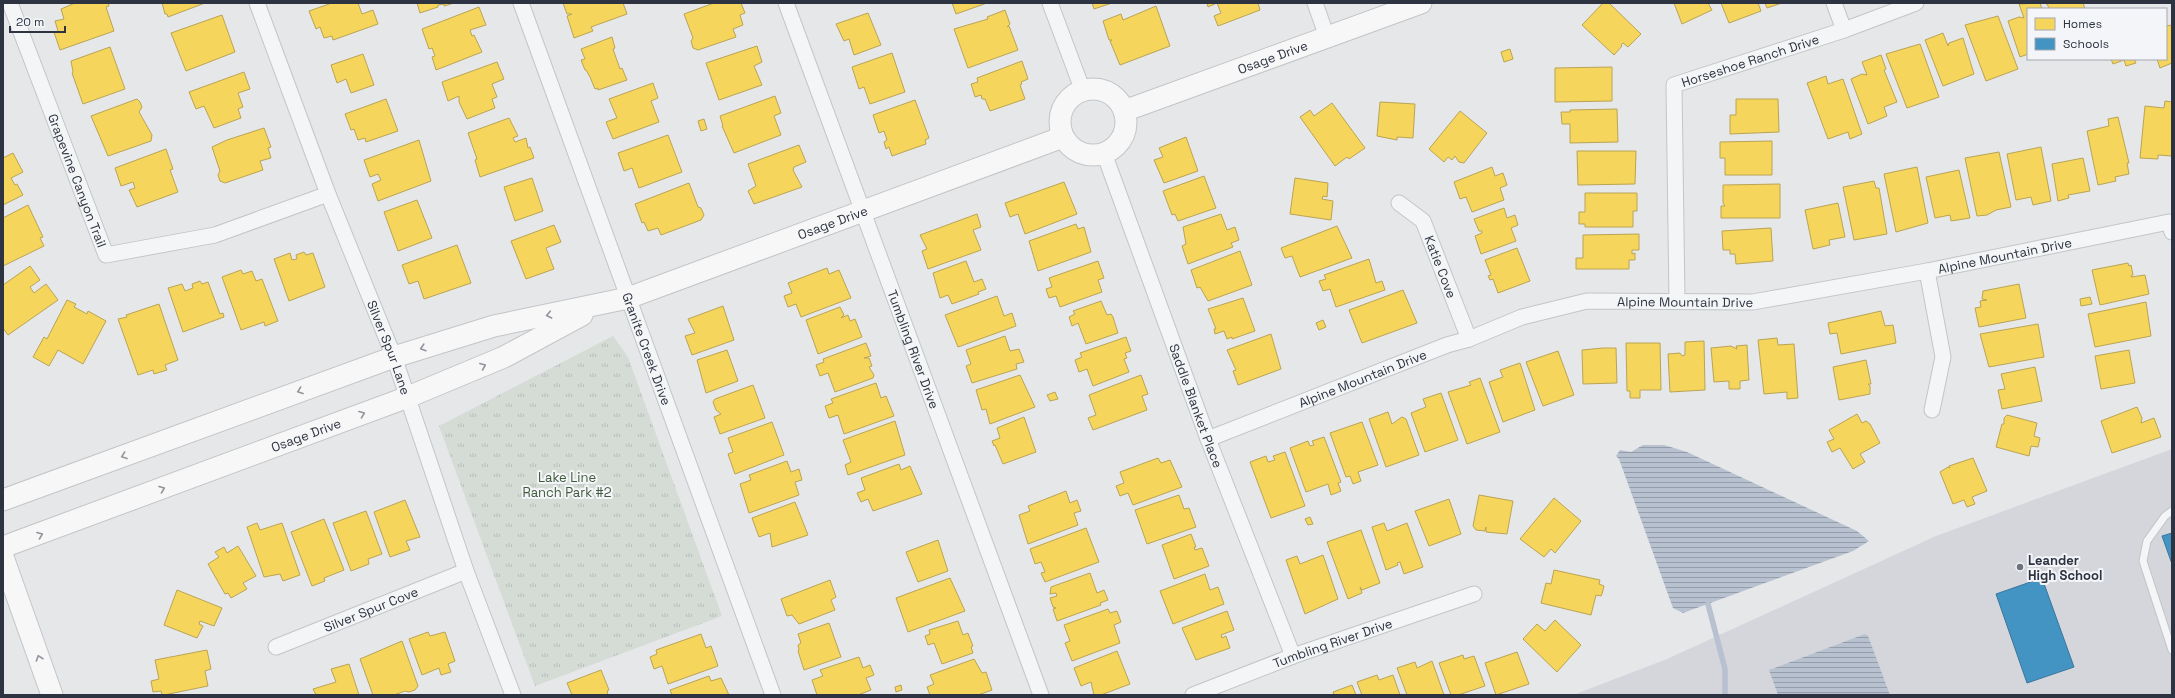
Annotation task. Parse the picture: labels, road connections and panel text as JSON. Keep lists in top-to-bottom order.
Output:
{
  "streets": {
    "street": [
      "Osage Drive",
      "Horseshoe Ranch Drive",
      "Grapevine Canyon Trail",
      "Alpine Mountain Drive",
      "Katie Cove",
      "Silver Spur Lane",
      "Granite Creek Drive",
      "Tumbling River Drive",
      "Saddle Blanket Place",
      "Silver Spur Cove"
    ]
  },
  "crossings": [
    ["Osage Drive", "Silver Spur Lane"],
    ["Osage Drive", "Granite Creek Drive"],
    ["Osage Drive", "Tumbling River Drive"],
    ["Osage Drive", "Saddle Blanket Place"],
    ["Horseshoe Ranch Drive", "Alpine Mountain Drive"],
    ["Grapevine Canyon Trail", "Silver Spur Lane"],
    ["Alpine Mountain Drive", "Katie Cove"],
    ["Alpine Mountain Drive", "Saddle Blanket Place"],
    ["Silver Spur Lane", "Silver Spur Cove"],
    ["Tumbling River Drive", "Saddle Blanket Place"]
  ],
  "parks": ["Lake Line Ranch Park #2"],
  "places": ["Leander High School"],
  "legend": ["Homes", "Schools"],
  "scale_bar": "20 m"
}
